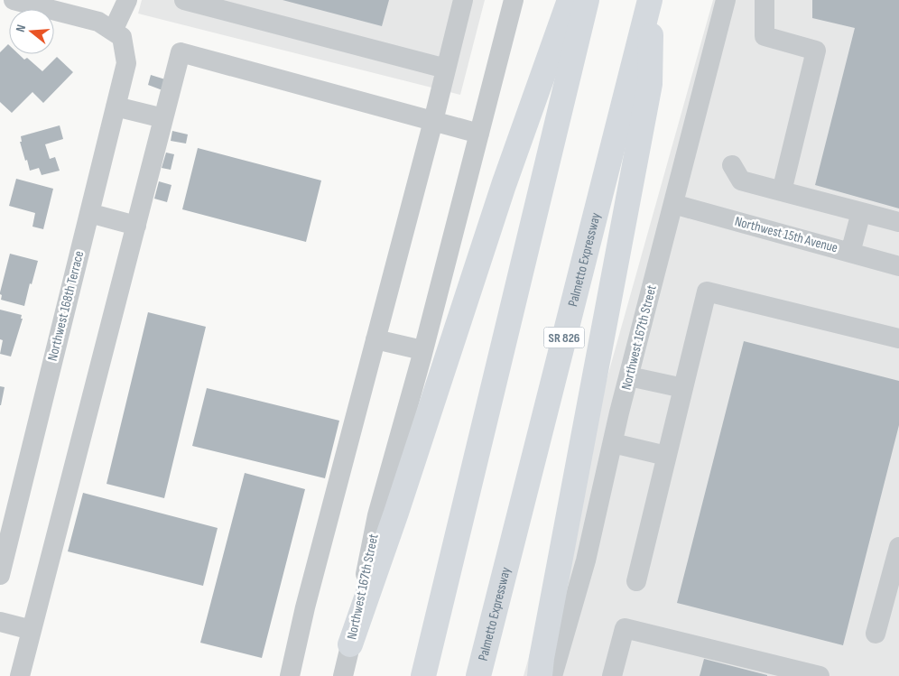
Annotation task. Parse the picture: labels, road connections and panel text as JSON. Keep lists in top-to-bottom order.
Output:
{
  "streets": {
    "highway": ["Palmetto Expressway", "SR 826"],
    "street": ["Northwest 15th Avenue", "Northwest 168th Terrace", "Northwest 167th Street"]
  },
  "crossings": [
    ["Northwest 15th Avenue", "Northwest 167th Street"]
  ],
  "north": "left"
}
